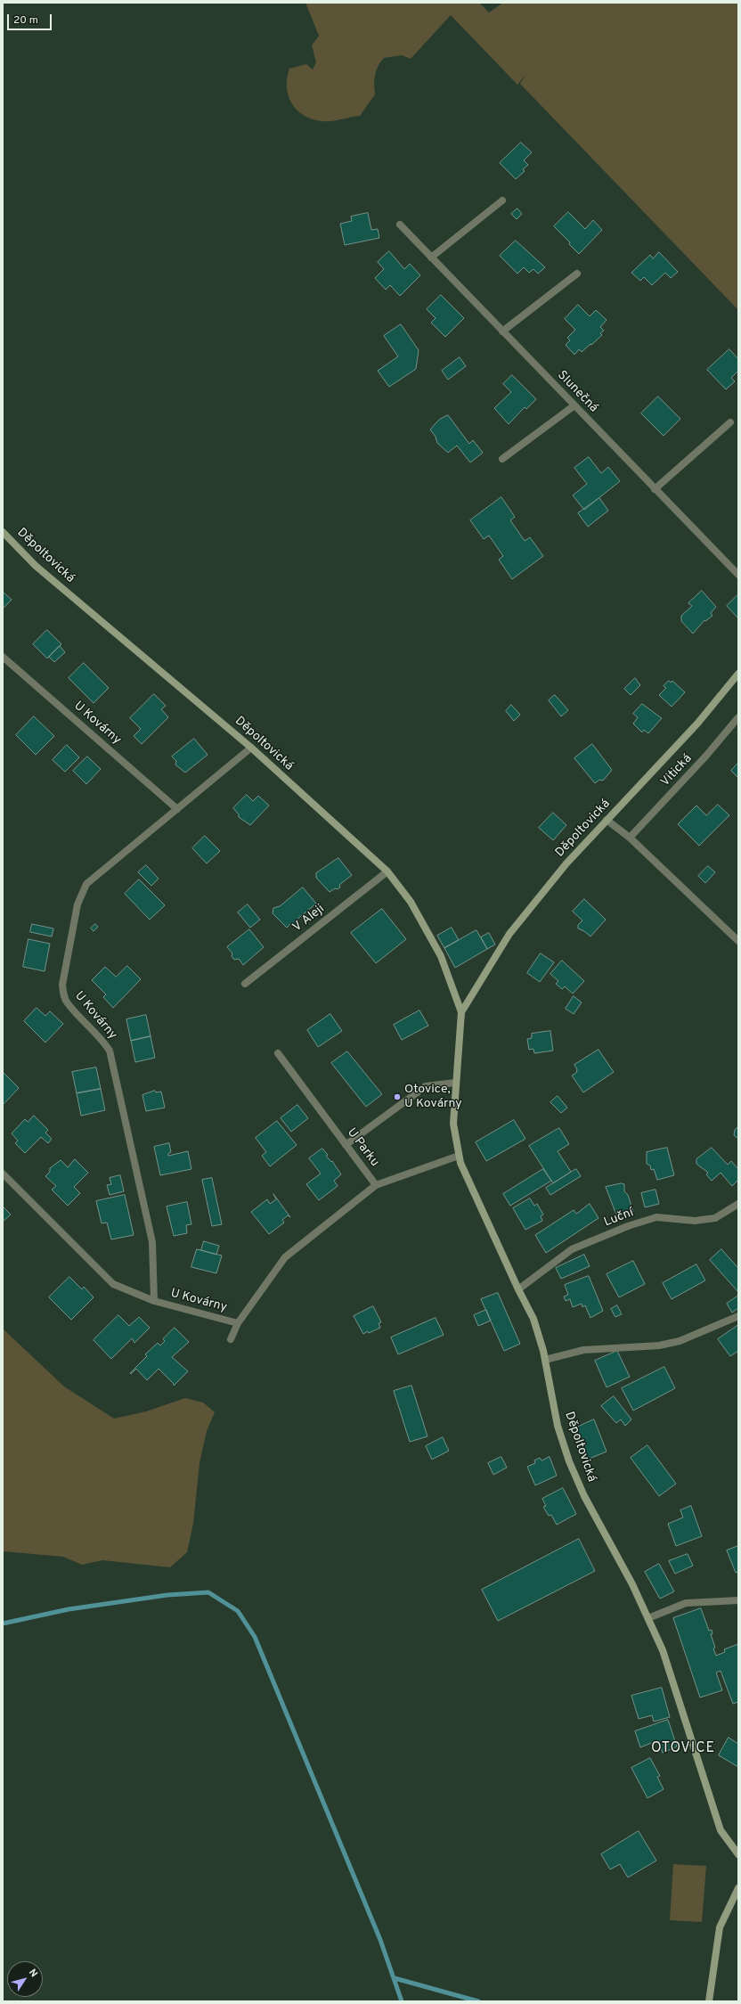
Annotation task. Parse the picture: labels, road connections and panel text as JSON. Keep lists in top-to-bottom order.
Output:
{
  "streets": {
    "street": [
      "Slunečná",
      "Děpoltovická",
      "U Kovárny",
      "Vitická",
      "V Aleji",
      "U Parku",
      "Luční"
    ]
  },
  "crossings": [
    ["Děpoltovická", "U Kovárny"],
    ["Děpoltovická", "V Aleji"],
    ["Děpoltovická", "U Parku"],
    ["Děpoltovická", "Luční"]
  ],
  "districts": ["OTOVICE"],
  "places": ["Otovice, U Kovárny"],
  "scale_bar": "20 m",
  "north": "top right"
}
